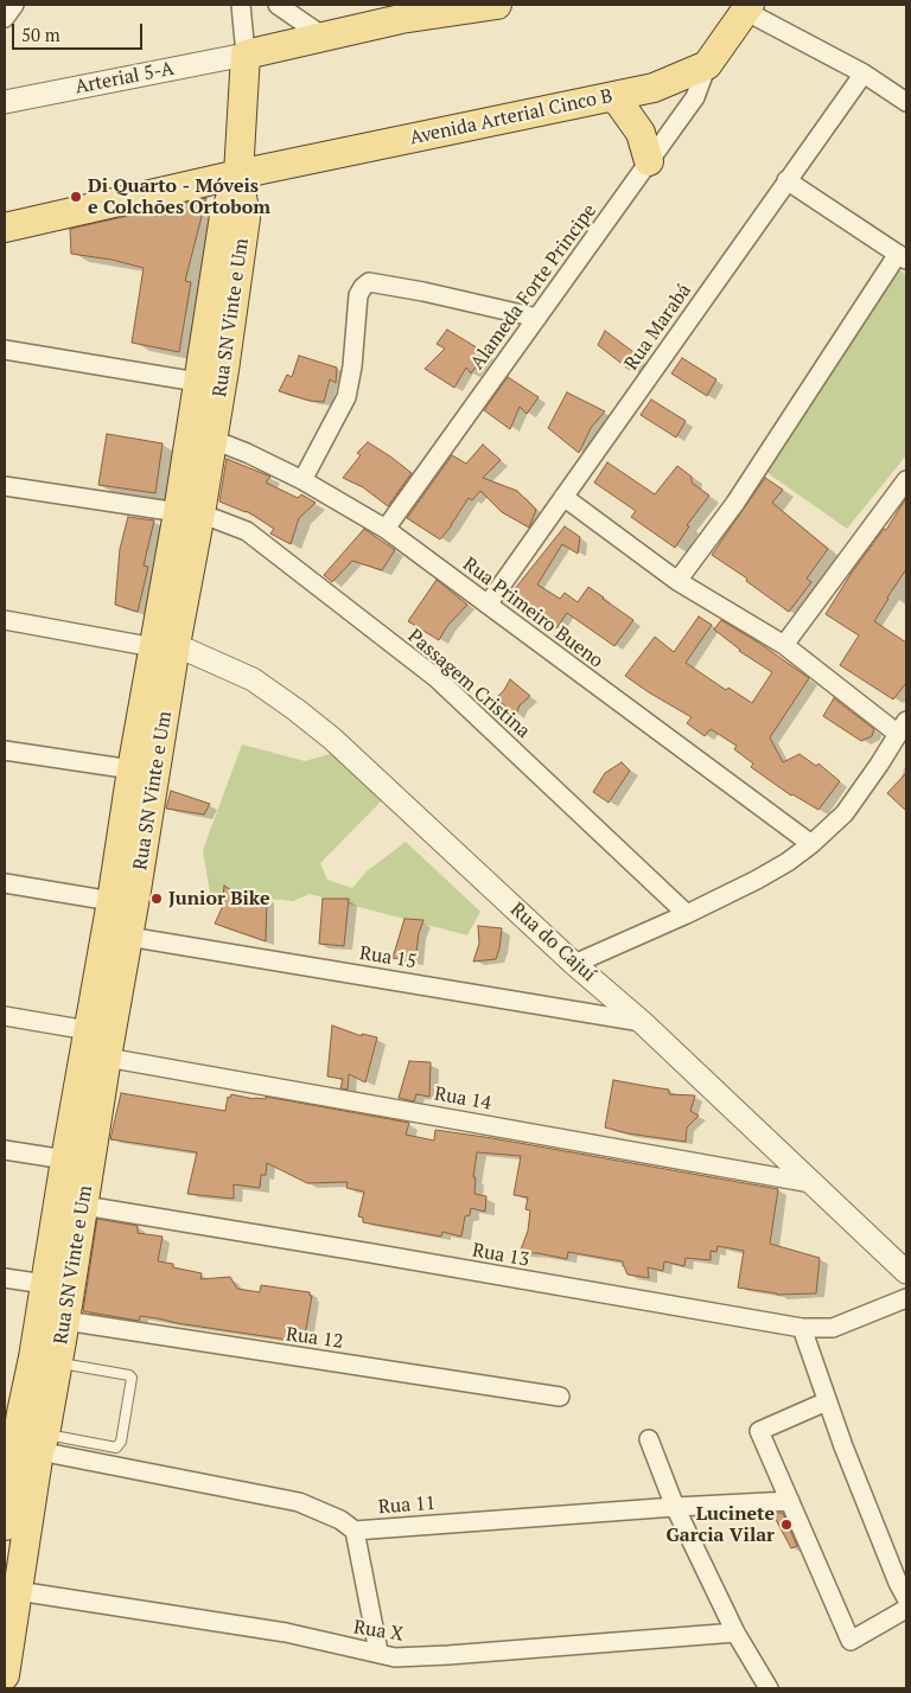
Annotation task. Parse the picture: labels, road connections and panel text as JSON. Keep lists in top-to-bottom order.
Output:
{
  "streets": {
    "main road": ["Avenida Arterial Cinco B", "Rua SN Vinte e Um"],
    "street": [
      "Arterial 5-A",
      "Alameda Forte Principe",
      "Rua Marabá",
      "Rua Primeiro Bueno",
      "Passagem Cristina",
      "Rua do Cajuí",
      "Rua 15",
      "Rua 14",
      "Rua 13",
      "Rua 12",
      "Rua 11",
      "Rua X"
    ]
  },
  "crossings": [
    ["Avenida Arterial Cinco B", "Alameda Forte Principe"],
    ["Avenida Arterial Cinco B", "Rua SN Vinte e Um"],
    ["Alameda Forte Principe", "Rua Primeiro Bueno"],
    ["Rua SN Vinte e Um", "Rua Primeiro Bueno"],
    ["Rua SN Vinte e Um", "Passagem Cristina"],
    ["Rua SN Vinte e Um", "Rua do Cajuí"],
    ["Rua SN Vinte e Um", "Rua 15"],
    ["Rua SN Vinte e Um", "Rua 14"],
    ["Rua SN Vinte e Um", "Rua 13"],
    ["Rua SN Vinte e Um", "Rua 12"],
    ["Rua SN Vinte e Um", "Rua 11"],
    ["Rua SN Vinte e Um", "Rua X"],
    ["Rua Marabá", "Rua Primeiro Bueno"],
    ["Rua do Cajuí", "Rua 15"],
    ["Rua do Cajuí", "Rua 14"]
  ],
  "places": ["Di Quarto - Móveis e Colchões Ortobom", "Junior Bike", "Lucinete Garcia Vilar"],
  "scale_bar": "50 m"
}
